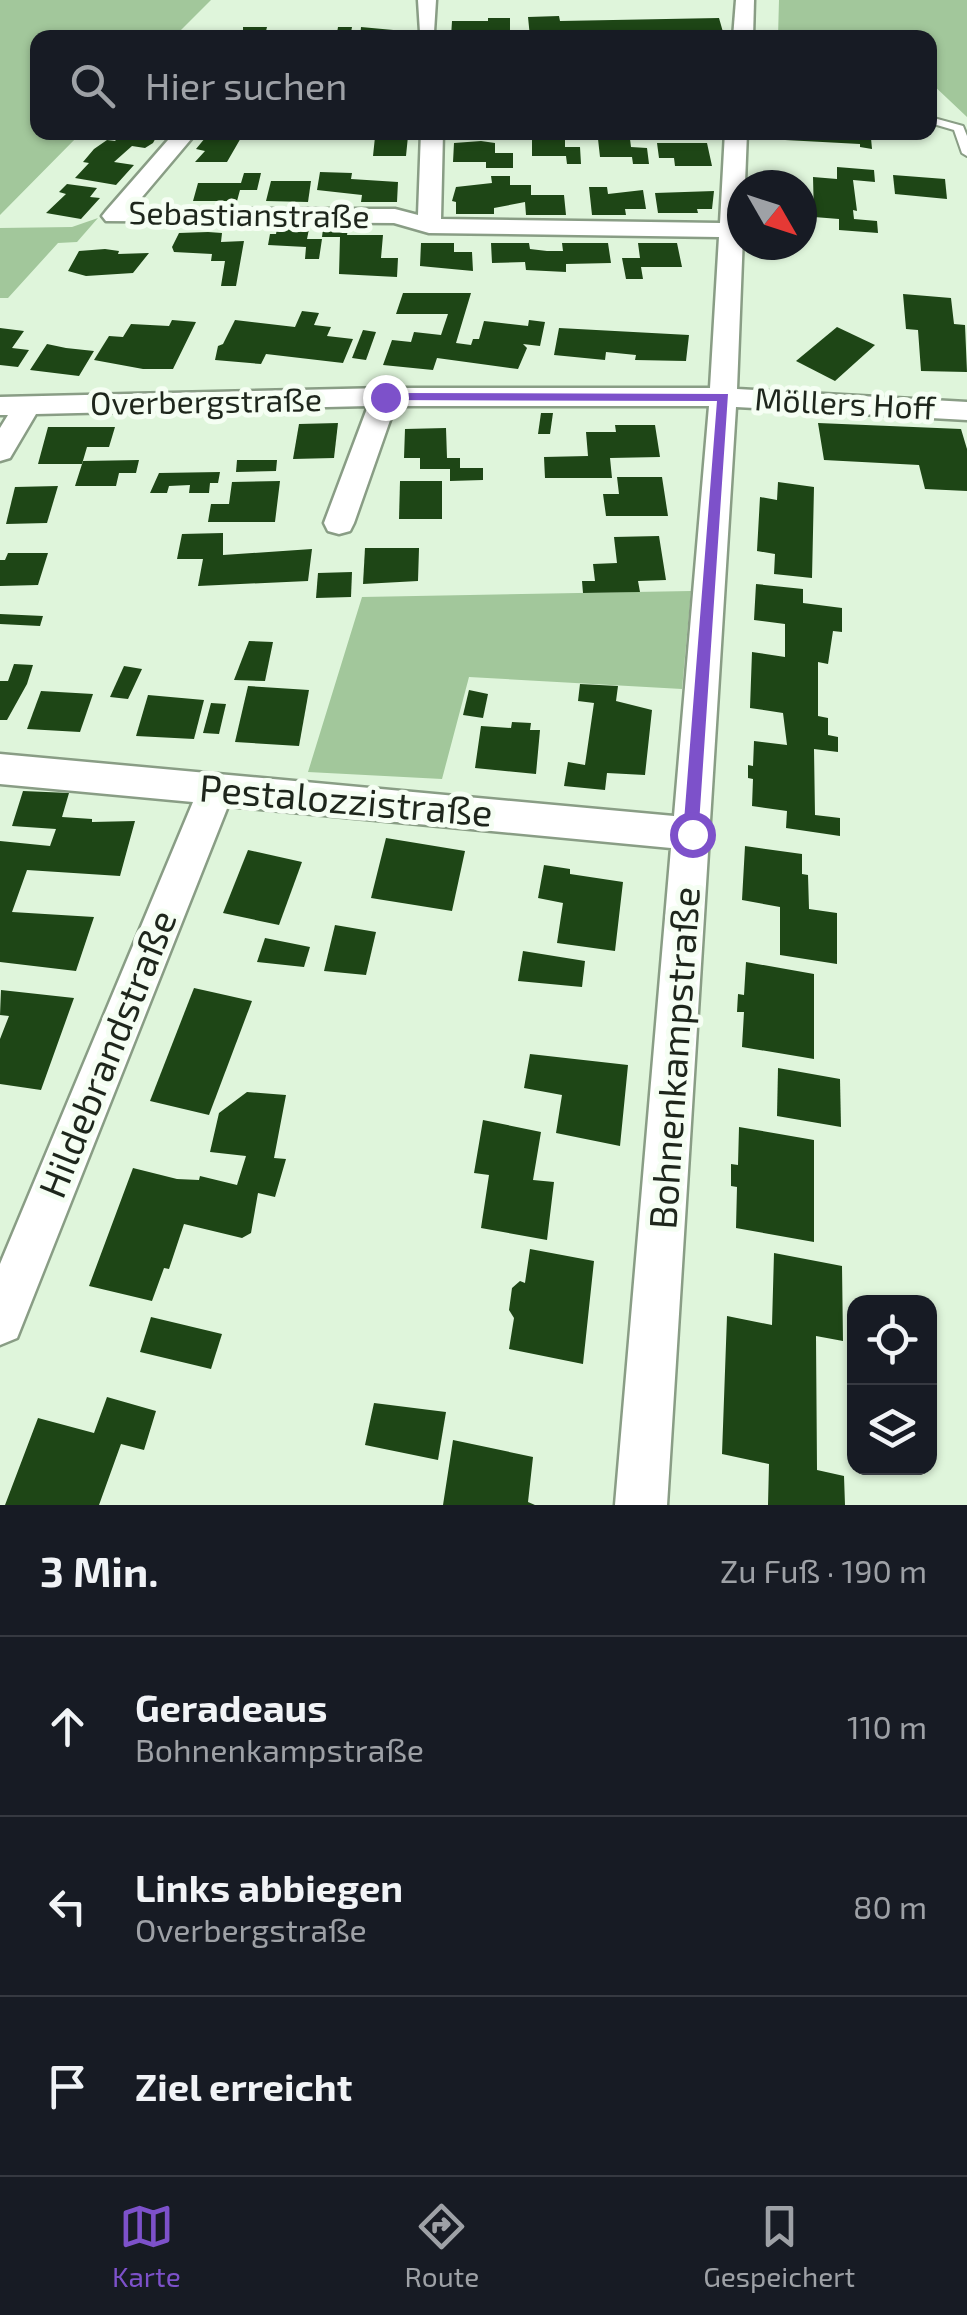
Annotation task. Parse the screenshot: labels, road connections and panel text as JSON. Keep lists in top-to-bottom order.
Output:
{
  "streets": {
    "street": [
      "Sebastianstraße",
      "Overbergstraße",
      "Möllers Hoff",
      "Pestalozzistraße",
      "Hildebrandstraße",
      "Bohnenkampstraße"
    ]
  },
  "crossings": [
    ["Overbergstraße", "Möllers Hoff"],
    ["Overbergstraße", "Bohnenkampstraße"],
    ["Möllers Hoff", "Bohnenkampstraße"],
    ["Pestalozzistraße", "Hildebrandstraße"],
    ["Pestalozzistraße", "Bohnenkampstraße"]
  ],
  "north": "bottom right",
  "page": {
    "search": "Hier suchen",
    "heading": ["3 Min.", "Zu Fuß · 190 m"],
    "list": [
      ["Geradeaus", "Bohnenkampstraße", "110 m"],
      ["Links abbiegen", "Overbergstraße", "80 m"],
      "Ziel erreicht"
    ],
    "nav": ["Karte", "Route", "Gespeichert"]
  }
}
